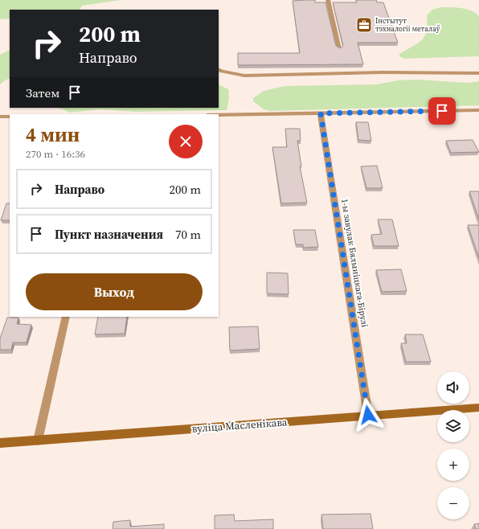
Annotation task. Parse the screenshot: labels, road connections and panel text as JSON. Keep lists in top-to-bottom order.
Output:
{
  "streets": {
    "main road": ["вуліца Масленікава"],
    "street": ["1-ы завулак Бялыніцкага-Бірулі"]
  },
  "crossings": [
    ["1-ы завулак Бялыніцкага-Бірулі", "вуліца Масленікава"]
  ],
  "places": {
    "office": ["Інстытут тэхналогіі металаў"]
  },
  "page": {
    "turn": ["200 m", "Направо"],
    "then": "Затем",
    "heading": ["4 мин", "270 m · 16:36"],
    "list": [
      {
        "name": "Направо",
        "value": "200 m"
      },
      {
        "name": "Пункт назначения",
        "value": "70 m"
      }
    ],
    "buttons": "Выход",
    "map_buttons": ["+", "−"]
  }
}
